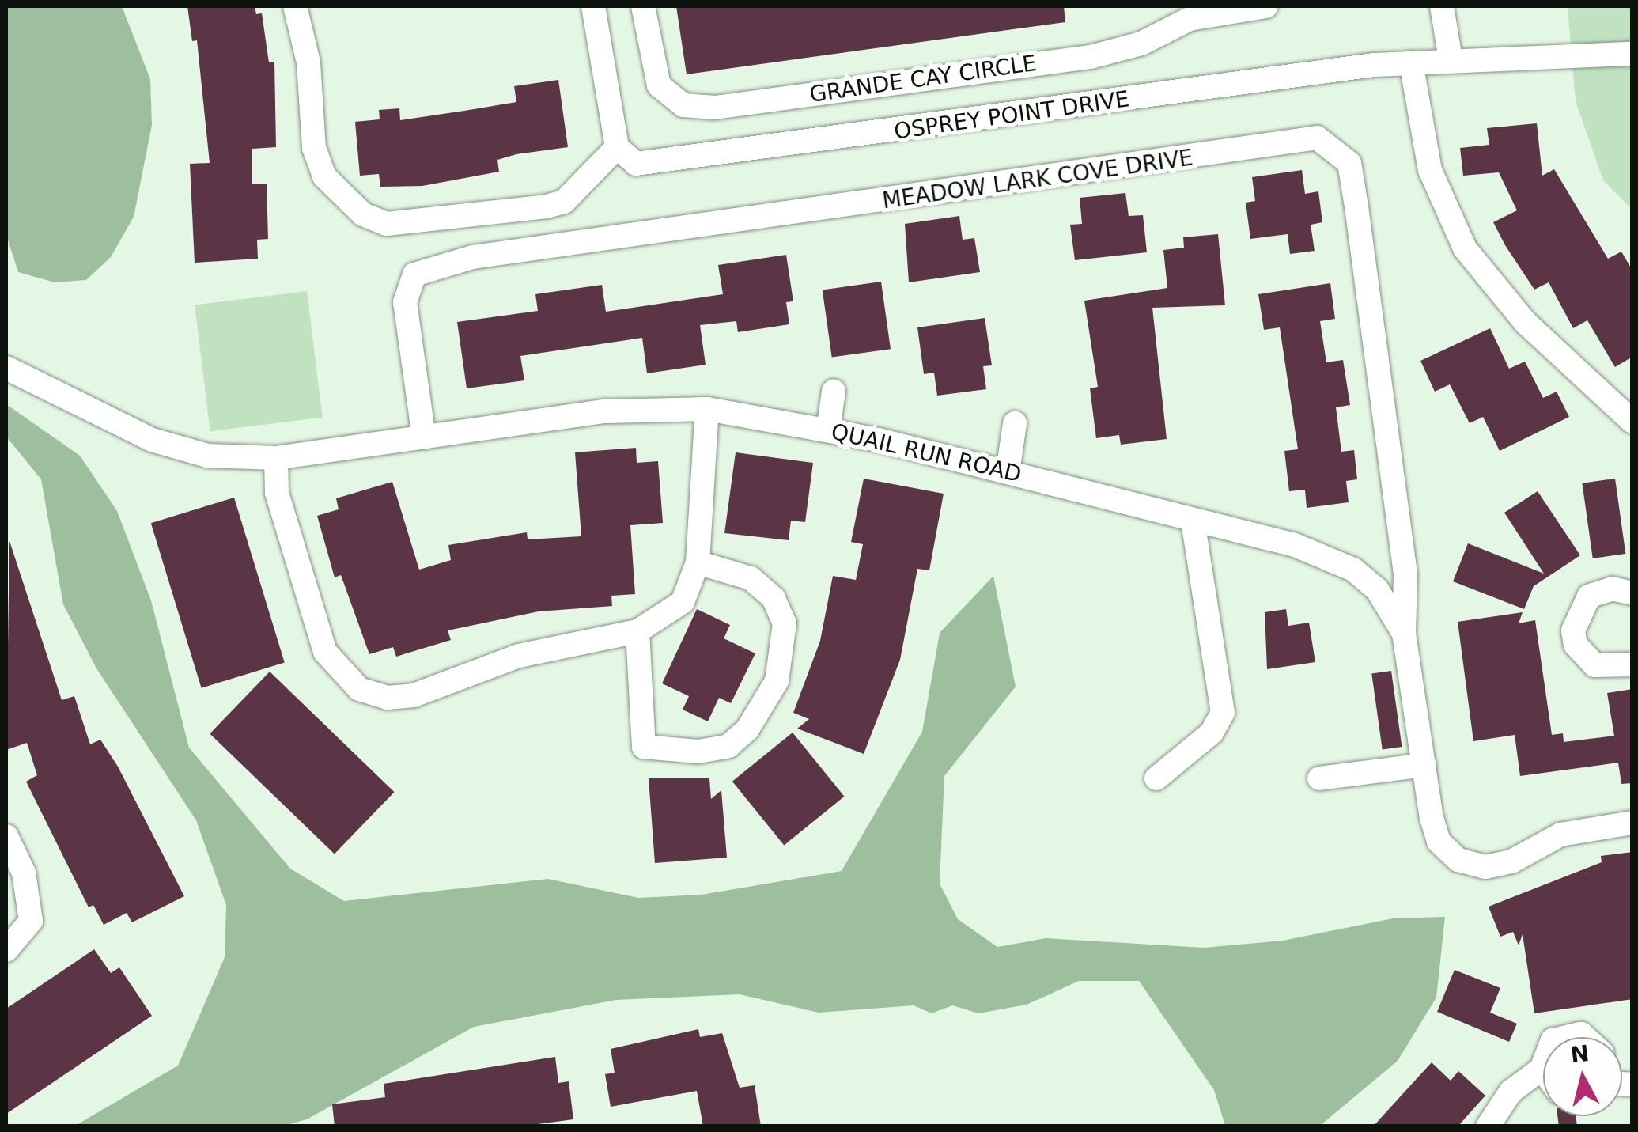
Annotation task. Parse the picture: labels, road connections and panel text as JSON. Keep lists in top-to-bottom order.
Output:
{
  "streets": {
    "street": [
      "GRANDE CAY CIRCLE",
      "OSPREY POINT DRIVE",
      "MEADOW LARK COVE DRIVE",
      "QUAIL RUN ROAD"
    ]
  },
  "crossings": [
    ["MEADOW LARK COVE DRIVE", "QUAIL RUN ROAD"]
  ],
  "north": "top"
}
